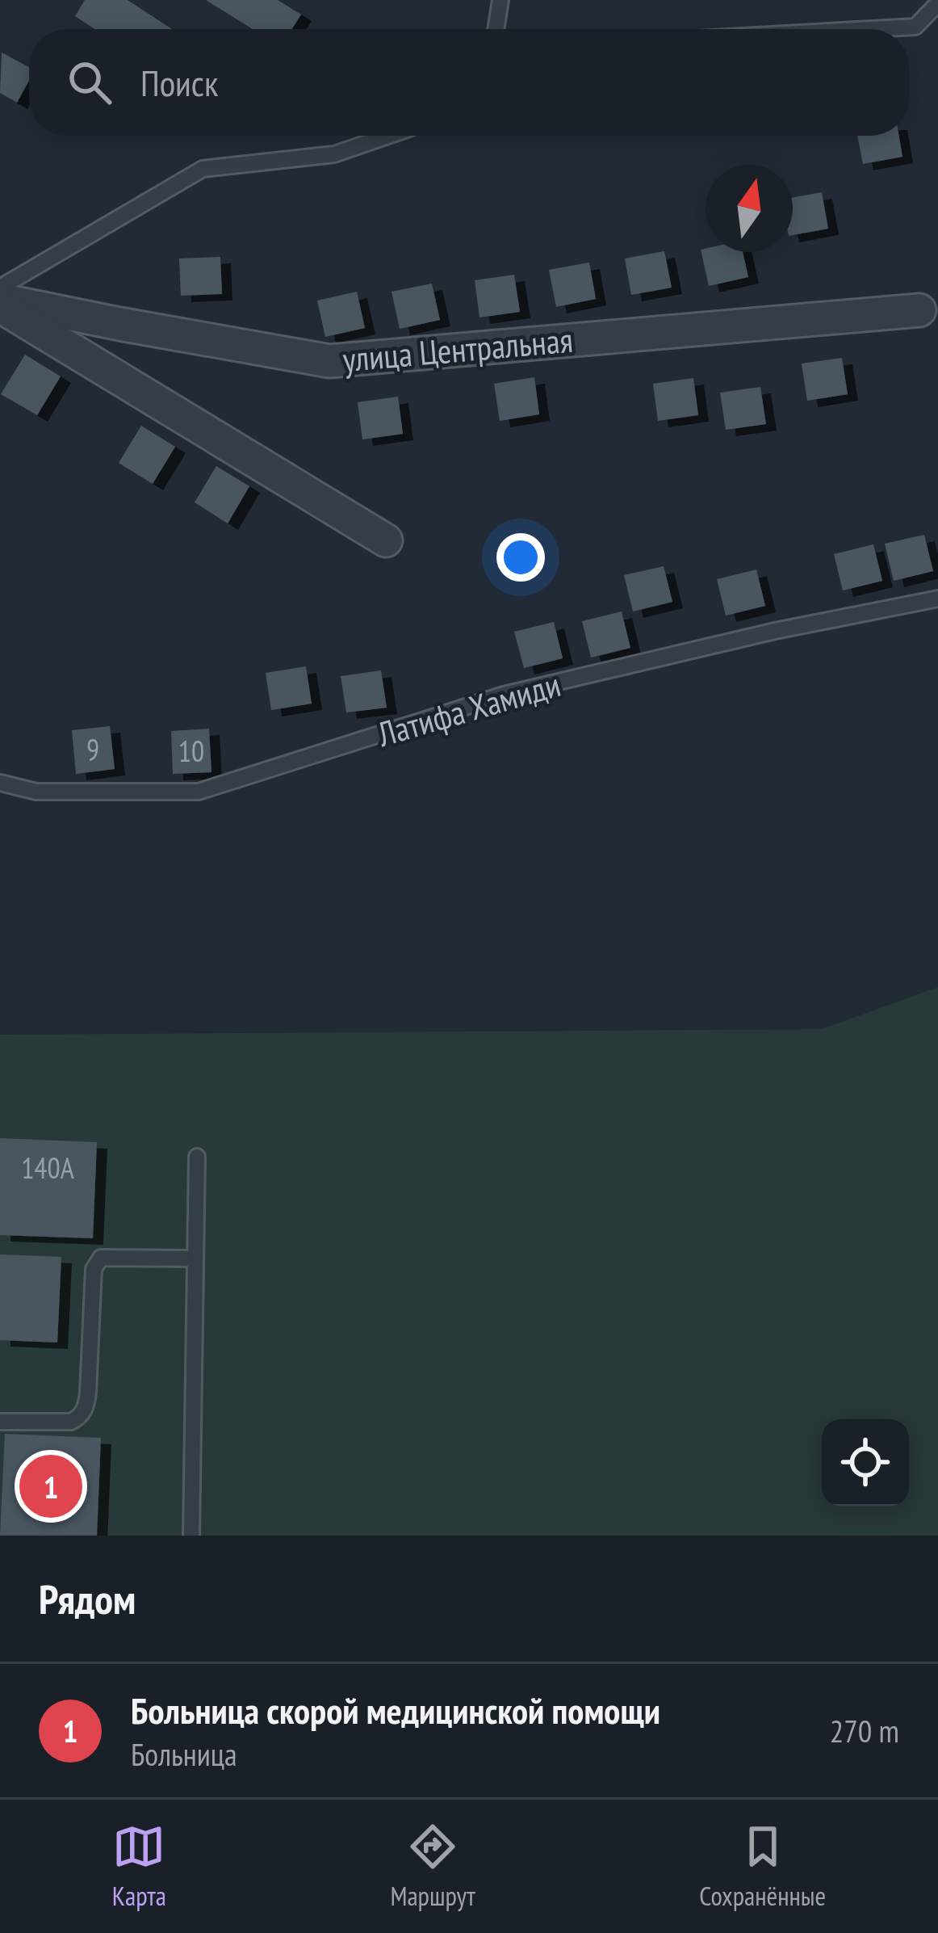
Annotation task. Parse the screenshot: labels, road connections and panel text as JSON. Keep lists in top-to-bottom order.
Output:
{
  "streets": {
    "street": ["улица Центральная"],
    "lane": ["Латифа Хамиди"]
  },
  "house_numbers": ["9", "10", "140А"],
  "north": "top",
  "page": {
    "search": "Поиск",
    "pins": "1",
    "heading": "Рядом",
    "list": [
      {
        "mark": "1",
        "name": "Больница скорой медицинской помощи",
        "note": "Больница",
        "value": "270 m"
      }
    ],
    "nav": ["Карта", "Маршрут", "Сохранённые"]
  }
}
